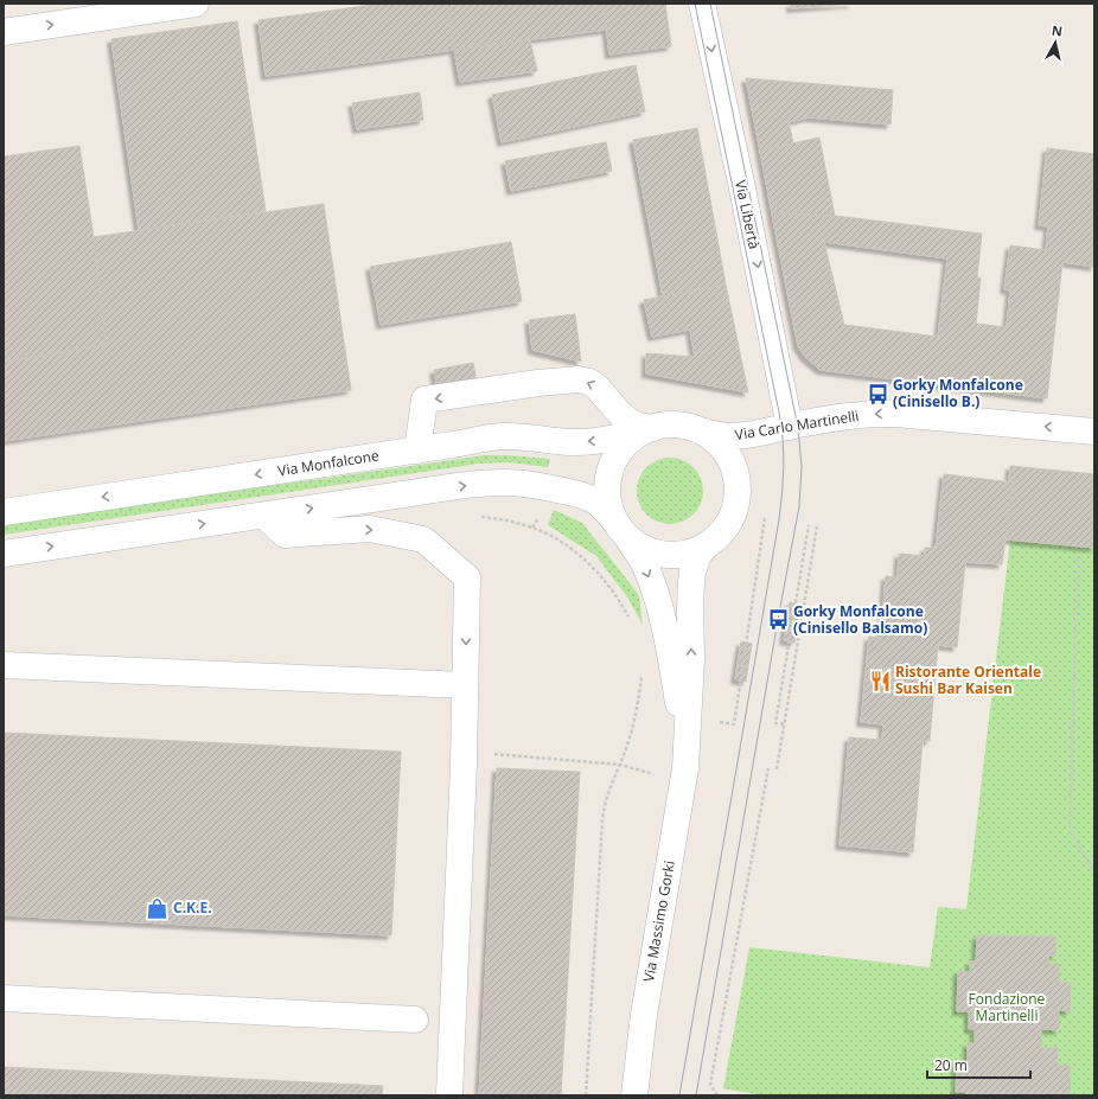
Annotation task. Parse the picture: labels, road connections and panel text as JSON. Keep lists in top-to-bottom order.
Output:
{
  "streets": {
    "street": [
      "Via Libertà",
      "Via Carlo Martinelli",
      "Via Monfalcone",
      "Via Massimo Gorki"
    ]
  },
  "crossings": [
    ["Via Libertà", "Via Carlo Martinelli"],
    ["Via Carlo Martinelli", "Via Monfalcone"],
    ["Via Carlo Martinelli", "Via Massimo Gorki"],
    ["Via Monfalcone", "Via Massimo Gorki"]
  ],
  "one_way": ["Via Libertà", "Via Carlo Martinelli"],
  "parks": ["Fondazione Martinelli"],
  "places": {
    "bus stop": ["Gorky Monfalcone (Cinisello B.)", "Gorky Monfalcone (Cinisello Balsamo)"],
    "restaurant": ["Ristorante Orientale Sushi Bar Kaisen"],
    "shop": ["C.K.E."]
  },
  "scale_bar": "20 m",
  "north": "top"
}
